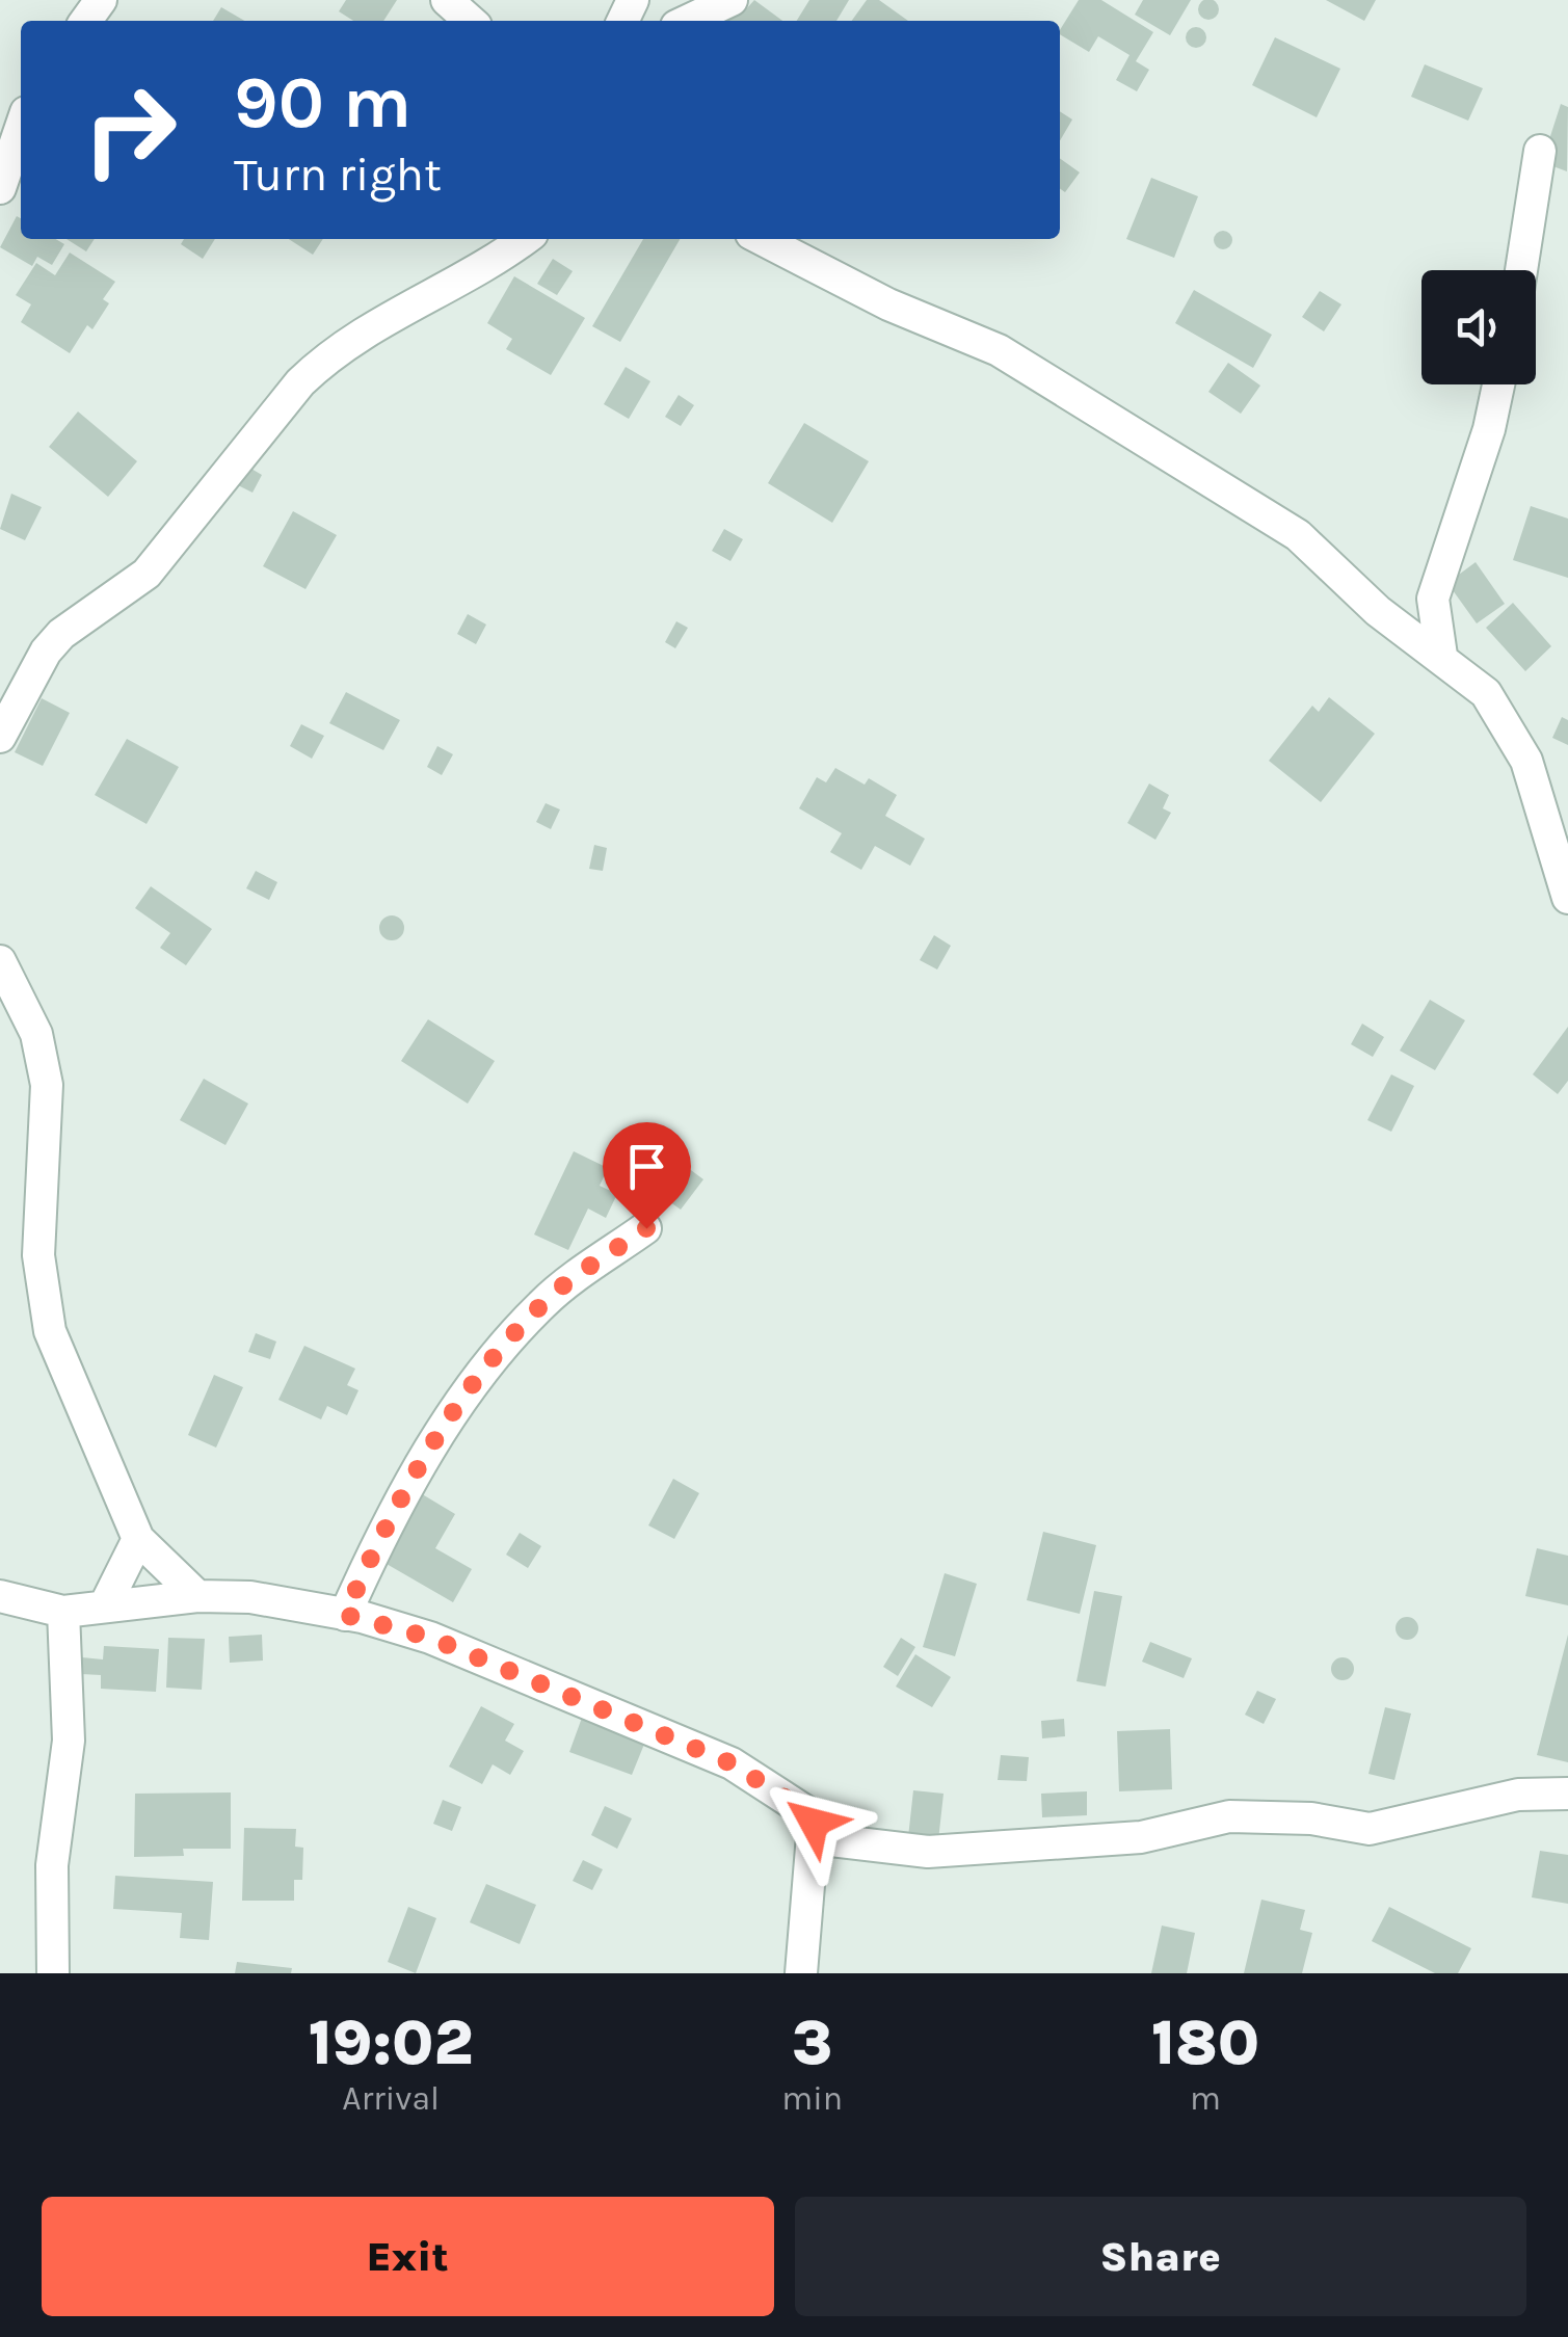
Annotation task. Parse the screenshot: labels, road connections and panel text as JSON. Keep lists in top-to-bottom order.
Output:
{
  "page": {
    "turn": ["90 m", "Turn right"],
    "eta": [
      "19:02",
      "Arrival",
      "3",
      "min",
      "180",
      "m"
    ],
    "buttons": ["Exit", "Share"]
  }
}
